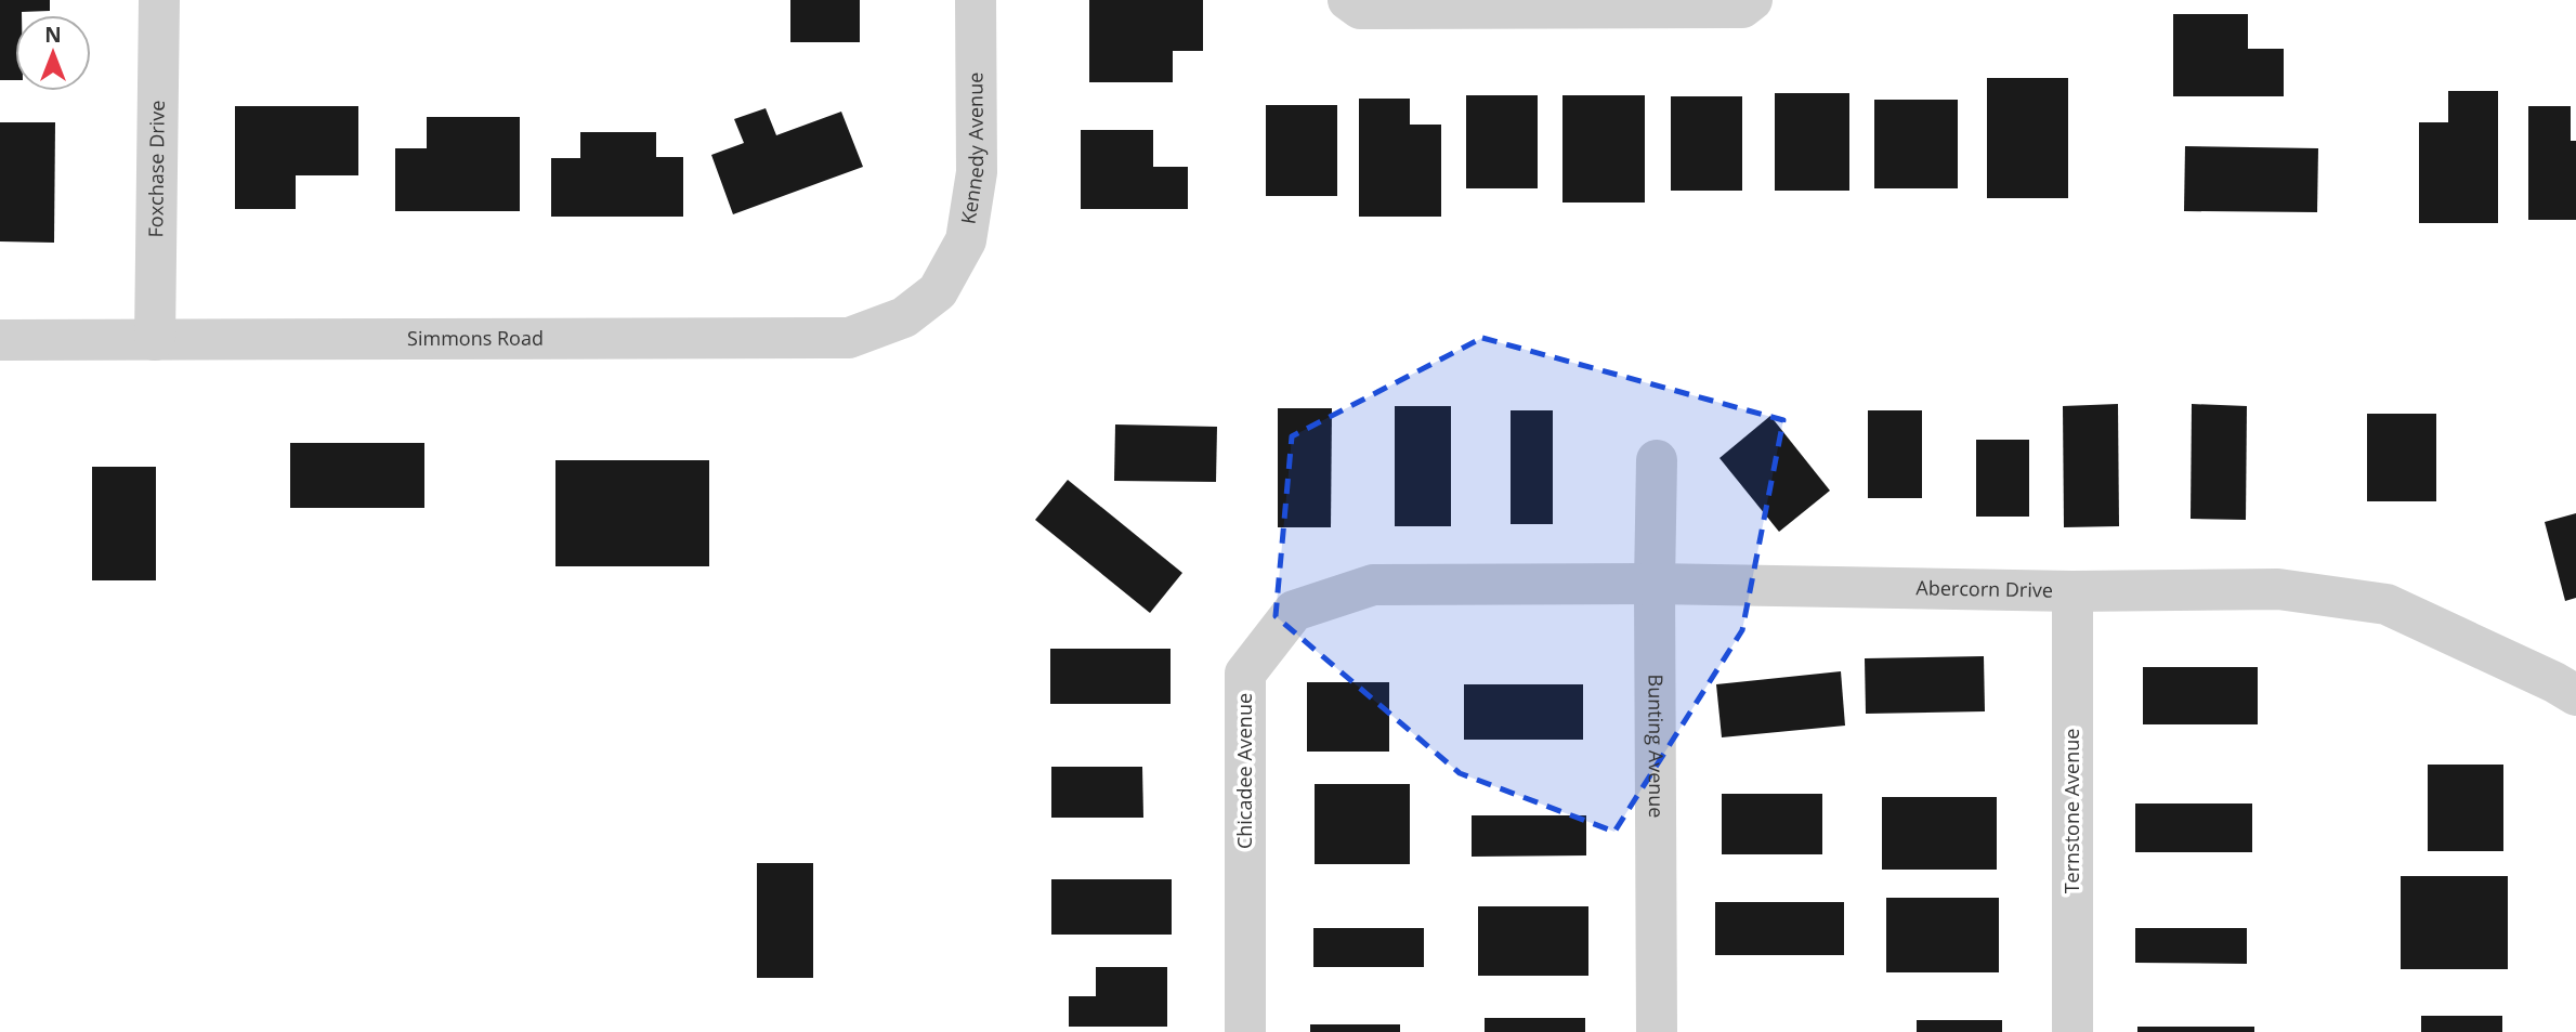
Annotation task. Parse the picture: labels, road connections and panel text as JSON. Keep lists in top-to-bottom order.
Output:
{
  "streets": {
    "street": [
      "Kennedy Avenue",
      "Foxchase Drive",
      "Simmons Road",
      "Abercorn Drive",
      "Bunting Avenue",
      "Chicadee Avenue",
      "Ternstone Avenue"
    ]
  },
  "crossings": [
    ["Kennedy Avenue", "Simmons Road"],
    ["Foxchase Drive", "Simmons Road"],
    ["Abercorn Drive", "Bunting Avenue"],
    ["Abercorn Drive", "Chicadee Avenue"],
    ["Abercorn Drive", "Ternstone Avenue"]
  ],
  "north": "top"
}
